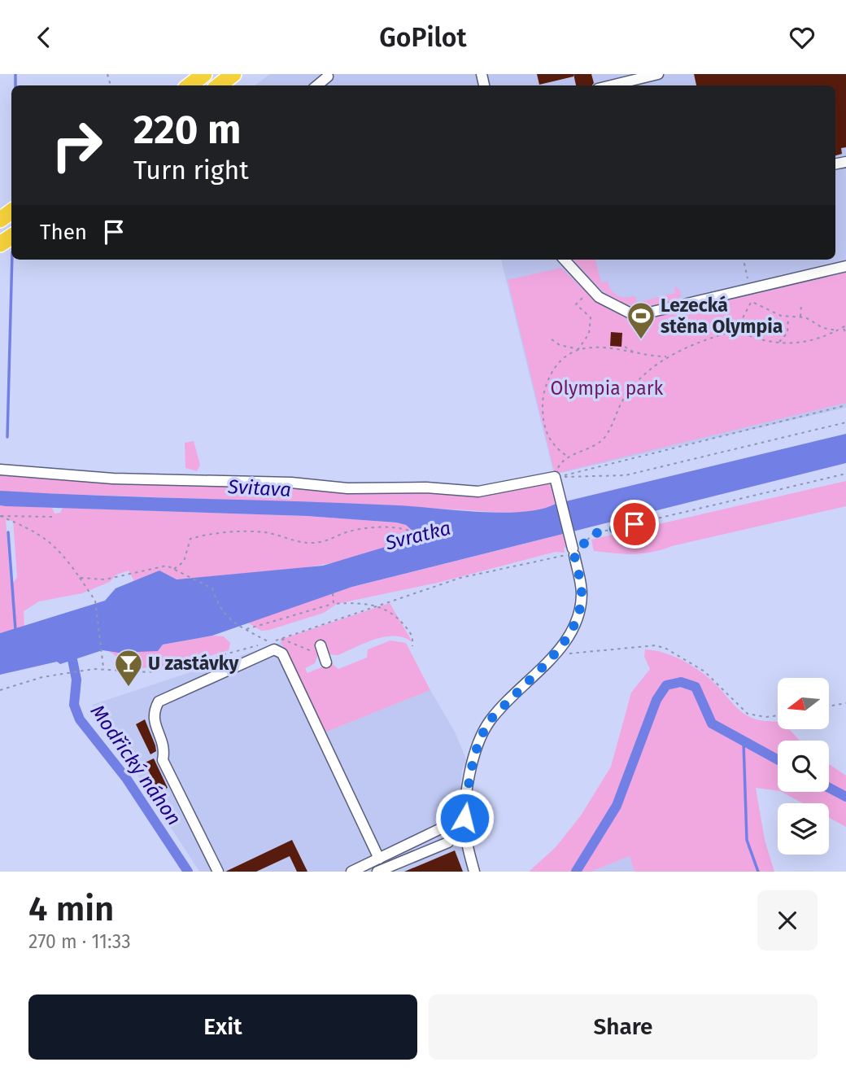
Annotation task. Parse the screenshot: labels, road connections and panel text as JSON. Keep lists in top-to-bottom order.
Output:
{
  "water": ["Svitava", "Svratka", "Modřický náhon"],
  "parks": ["Olympia park"],
  "places": {
    "sports": ["Lezecká stěna Olympia"],
    "bar": ["U zastávky"]
  },
  "north": "left",
  "page": {
    "header": "GoPilot",
    "turn": ["220 m", "Turn right"],
    "then": "Then",
    "heading": ["4 min", "270 m · 11:33"],
    "buttons": ["Exit", "Share"]
  }
}
